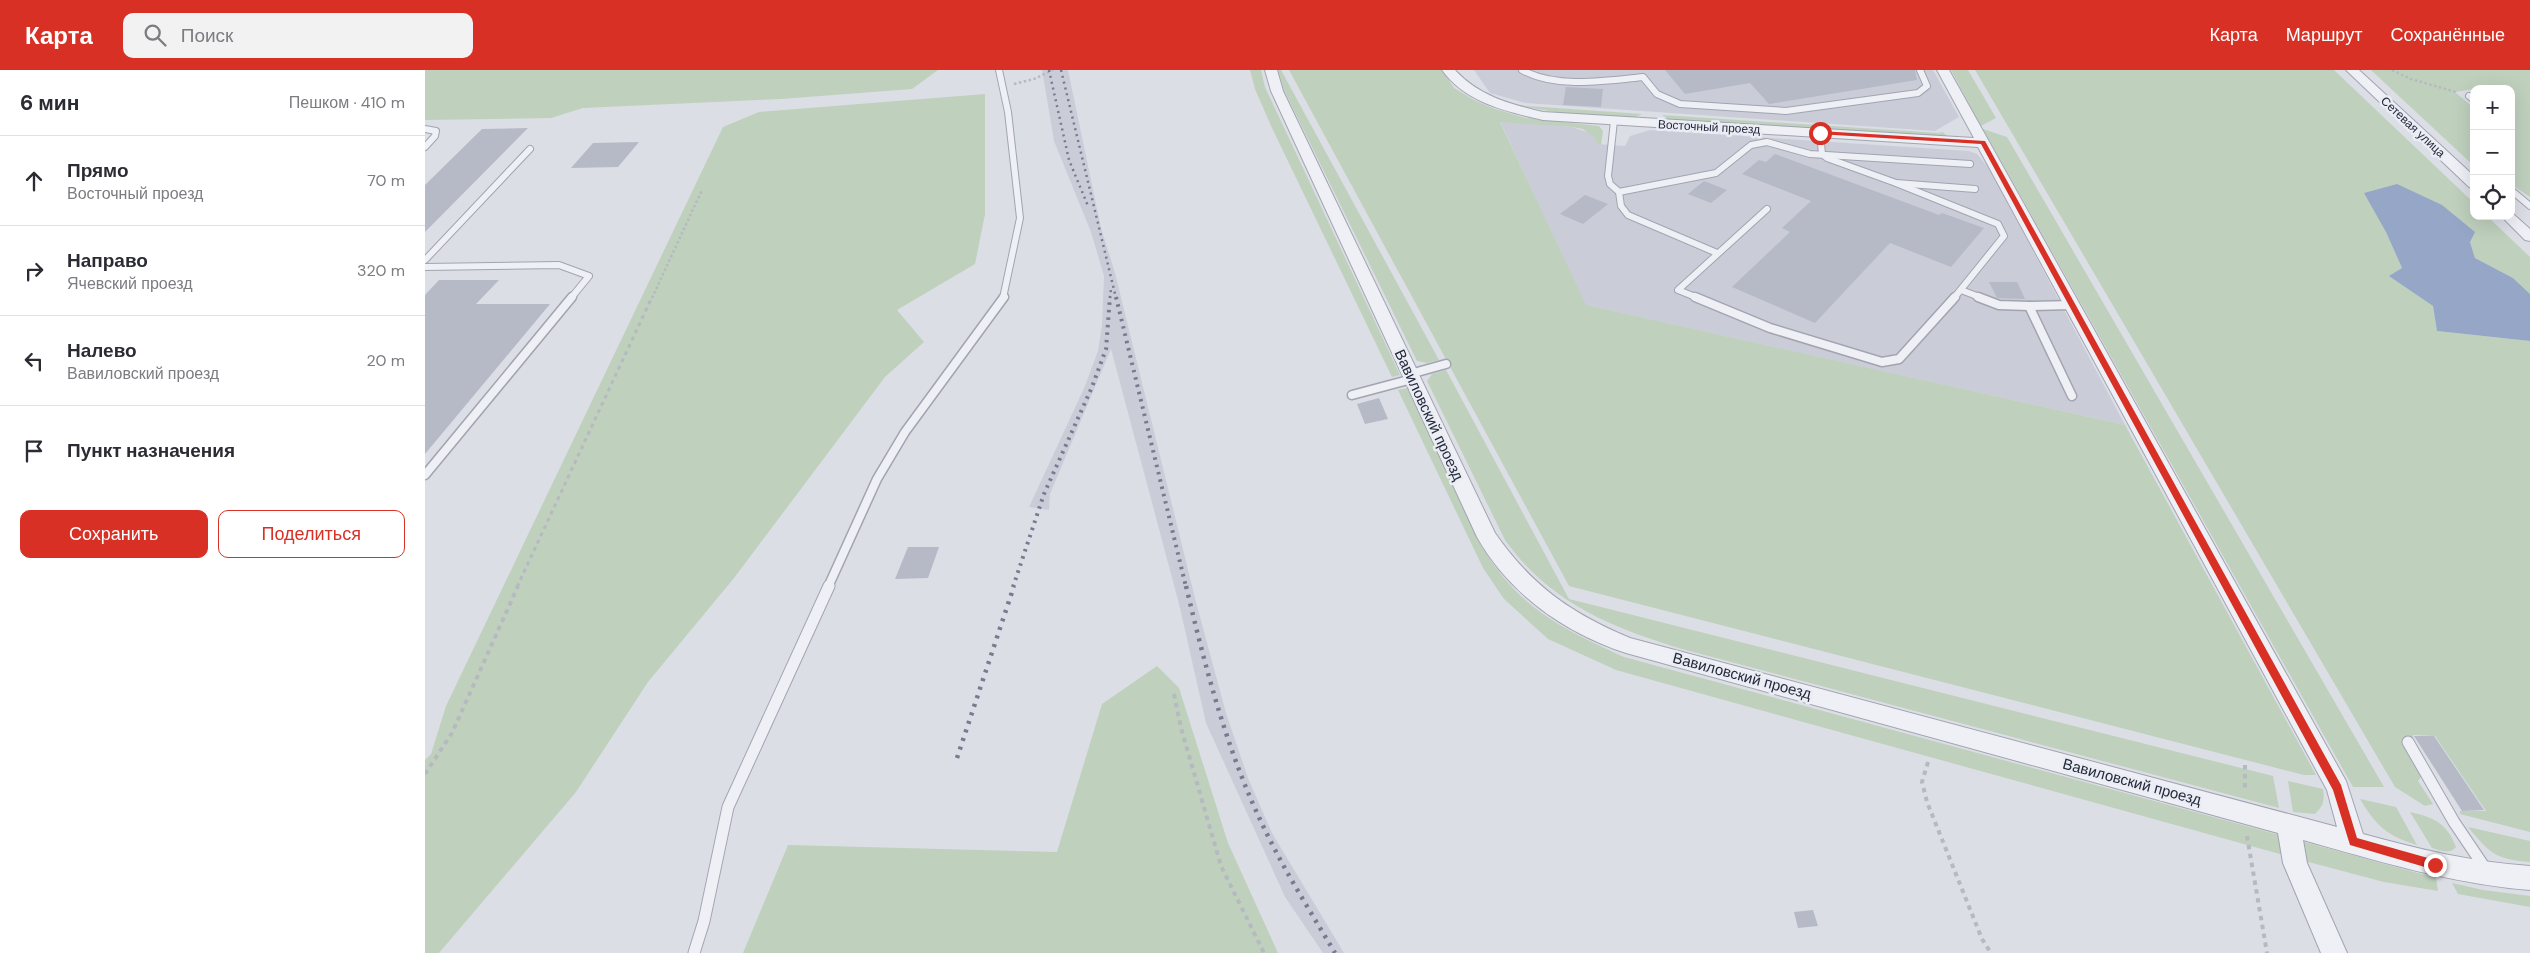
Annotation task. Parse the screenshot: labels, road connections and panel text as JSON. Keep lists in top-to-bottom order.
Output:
{
  "streets": {
    "street": ["Восточный проезд", "Сетевая улица", "Вавиловский проезд"]
  },
  "page": {
    "header": "Карта",
    "search": "Поиск",
    "nav": ["Карта", "Маршрут", "Сохранённые"],
    "heading": ["6 мин", "Пешком · 410 m"],
    "map_buttons": ["+", "−"],
    "list": [
      ["Прямо", "Восточный проезд", "70 m"],
      ["Направо", "Ячевский проезд", "320 m"],
      ["Налево", "Вавиловский проезд", "20 m"],
      "Пункт назначения"
    ],
    "buttons": ["Сохранить", "Поделиться"]
  }
}
